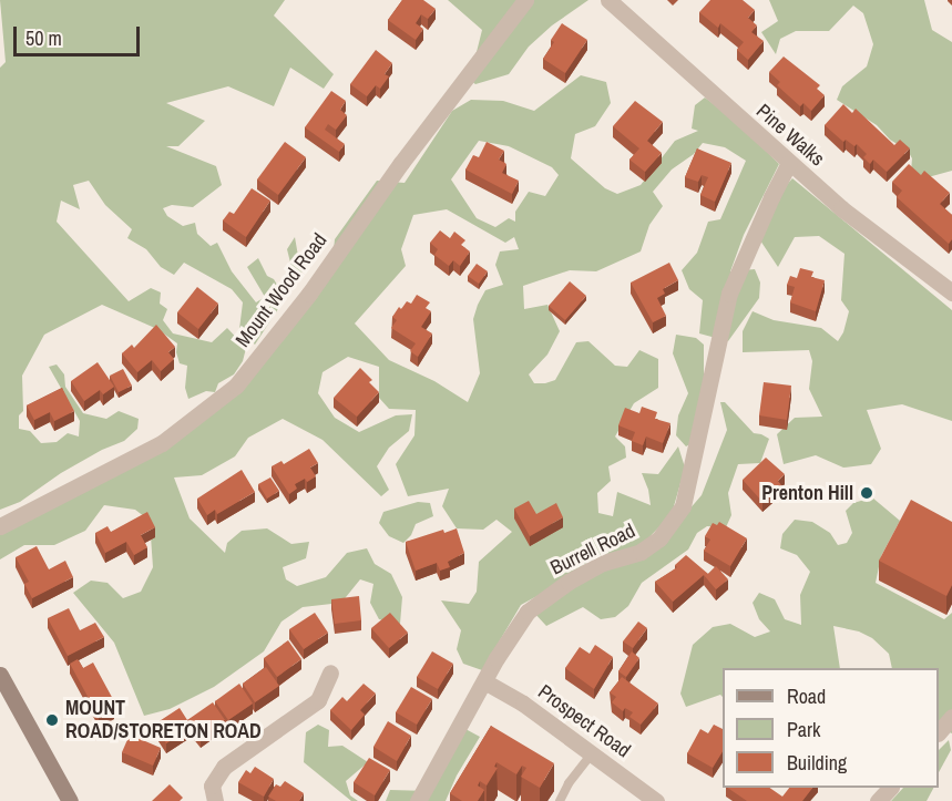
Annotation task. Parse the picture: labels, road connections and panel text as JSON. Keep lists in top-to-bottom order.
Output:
{
  "streets": {
    "street": [
      "Pine Walks",
      "Mount Wood Road",
      "Burrell Road",
      "Prospect Road"
    ]
  },
  "crossings": [
    ["Pine Walks", "Burrell Road"],
    ["Burrell Road", "Prospect Road"]
  ],
  "places": ["Prenton Hill", "MOUNT ROAD/STORETON ROAD"],
  "legend": ["Road", "Park", "Building"],
  "scale_bar": "50 m"
}
